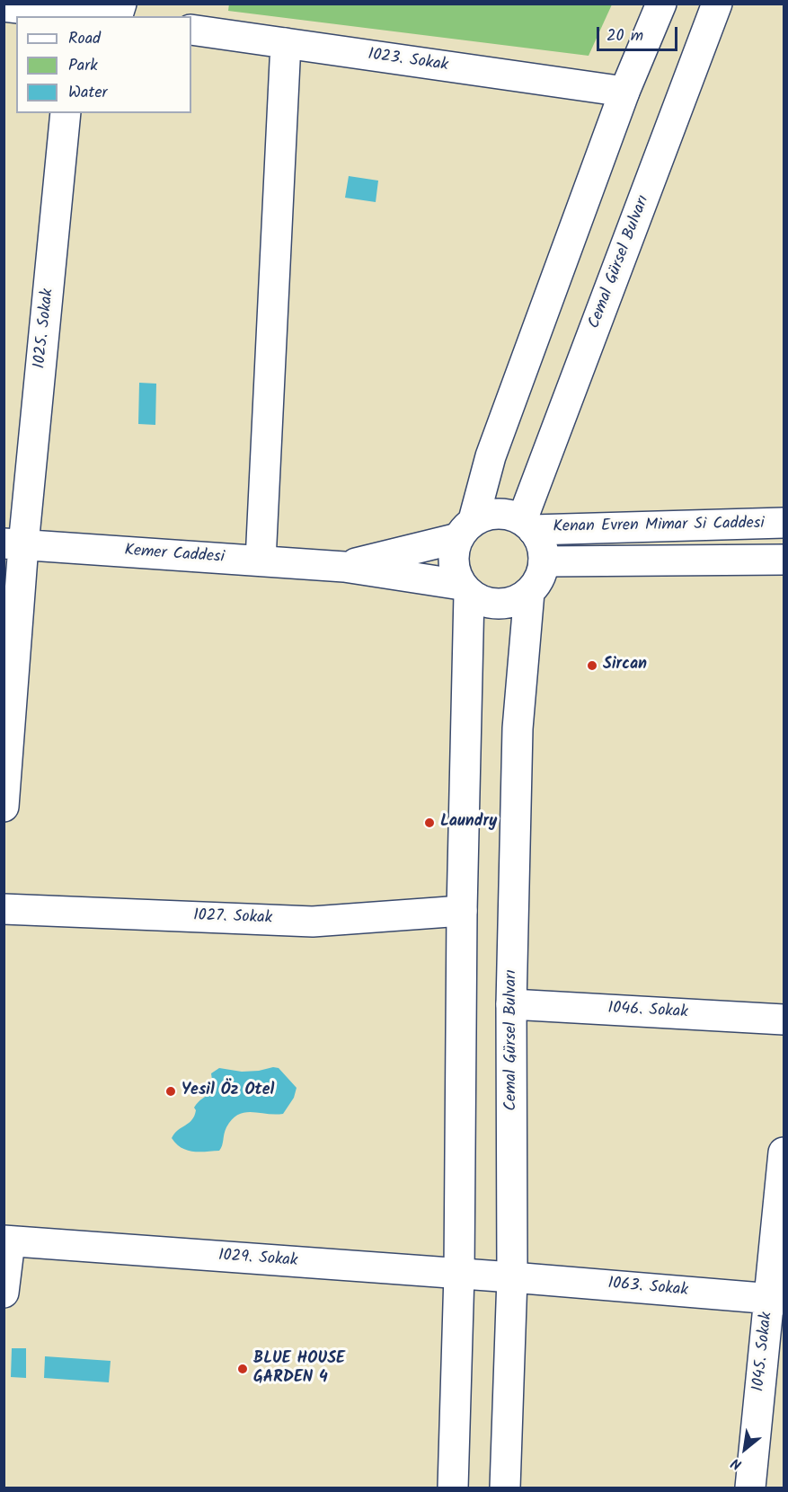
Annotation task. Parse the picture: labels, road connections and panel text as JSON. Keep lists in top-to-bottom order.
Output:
{
  "streets": {
    "street": [
      "1023. Sokak",
      "Cemal Gürsel Bulvarı",
      "1025. Sokak",
      "Kenan Evren Mimar Si Caddesi",
      "Kemer Caddesi",
      "1027. Sokak",
      "1046. Sokak",
      "1029. Sokak",
      "1063. Sokak",
      "1045. Sokak"
    ]
  },
  "crossings": [
    ["Cemal Gürsel Bulvarı", "Kenan Evren Mimar Si Caddesi"],
    ["Cemal Gürsel Bulvarı", "1046. Sokak"],
    ["Cemal Gürsel Bulvarı", "1029. Sokak"],
    ["Cemal Gürsel Bulvarı", "1063. Sokak"],
    ["1025. Sokak", "Kemer Caddesi"],
    ["1029. Sokak", "1063. Sokak"],
    ["1063. Sokak", "1045. Sokak"]
  ],
  "places": [
    "Sircan",
    "Laundry",
    "Yesil Öz Otel",
    "BLUE HOUSE GARDEN 4"
  ],
  "legend": ["Road", "Park", "Water"],
  "scale_bar": "20 m",
  "north": "bottom left"
}
